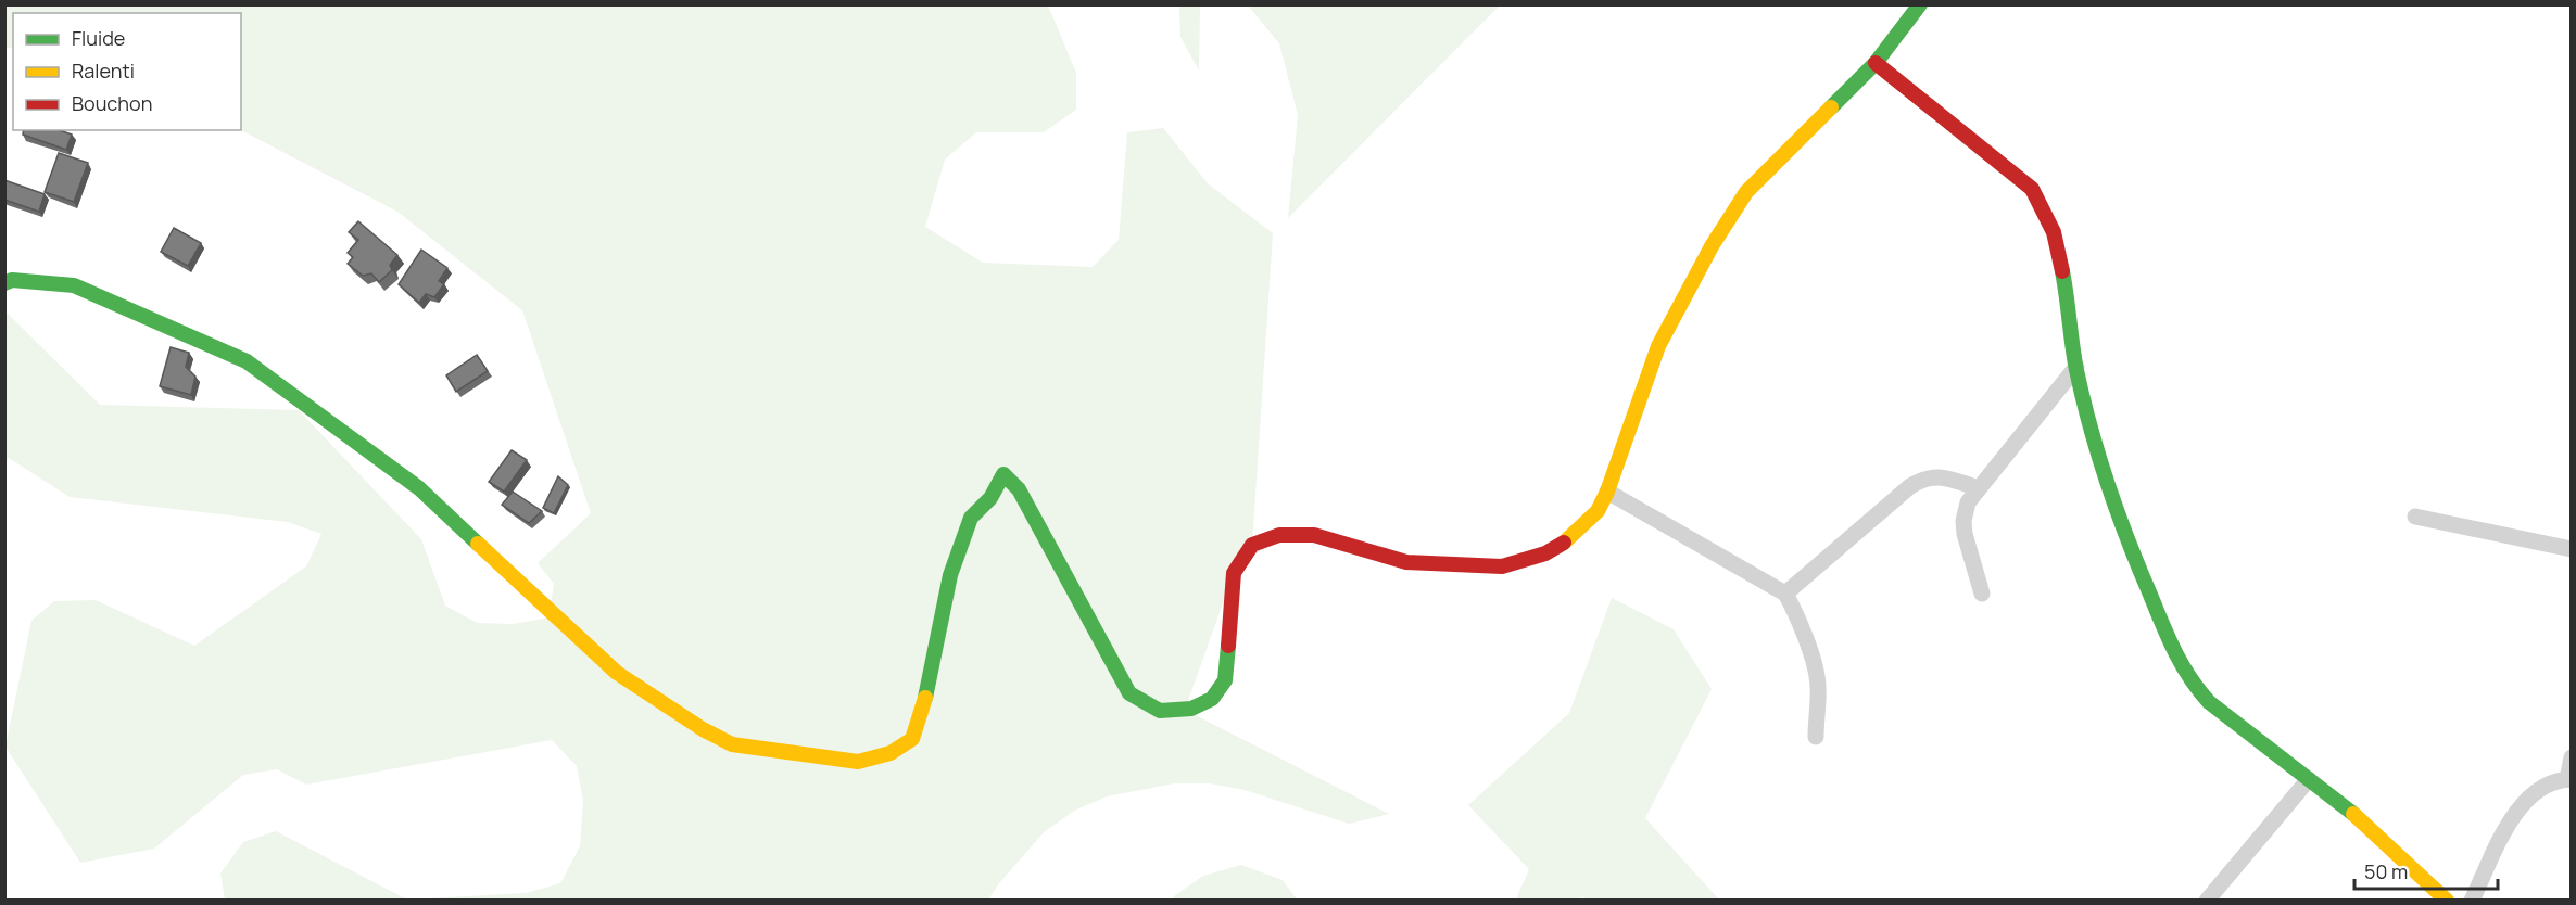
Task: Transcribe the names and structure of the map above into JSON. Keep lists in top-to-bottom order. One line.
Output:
{"legend":["Fluide","Ralenti","Bouchon"],"scale_bar":"50 m"}
